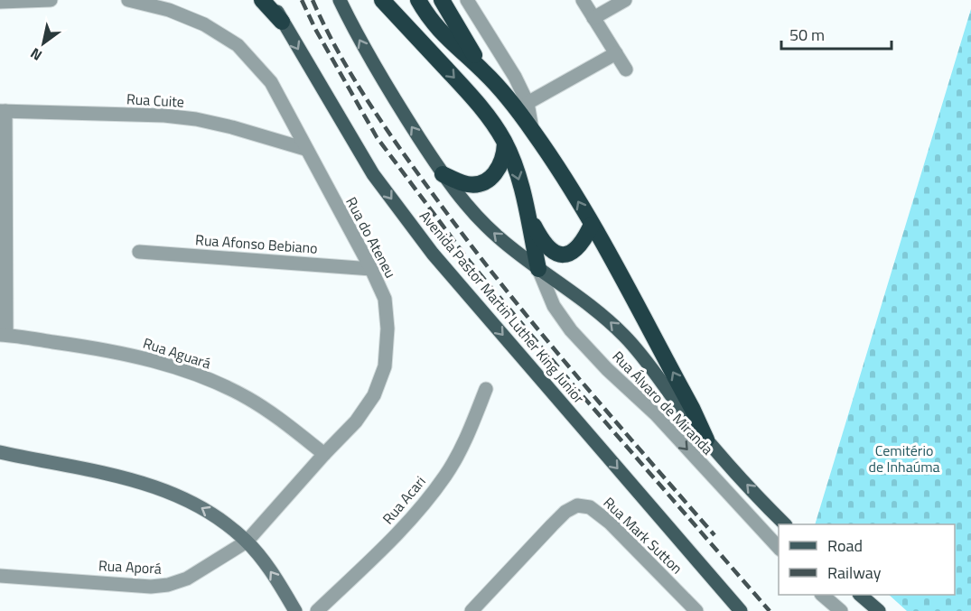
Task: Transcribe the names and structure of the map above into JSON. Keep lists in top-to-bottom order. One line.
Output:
{"streets":{"main road":["Avenida Pastor Martin Luther King Junior"],"street":["Rua Cuite","Rua do Ateneu","Rua Afonso Bebiano","Rua Aguará","Rua Álvaro de Miranda","Rua Acari","Rua Mark Sutton","Rua Aporá"]},"crossings":[["Rua Cuite","Rua do Ateneu"],["Rua do Ateneu","Rua Afonso Bebiano"],["Rua do Ateneu","Rua Aguará"],["Rua do Ateneu","Rua Aporá"]],"one_way":["Rua Álvaro de Miranda"],"parks":["Cemitério de Inhaúma"],"legend":["Road","Railway"],"scale_bar":"50 m","north":"bottom left"}
